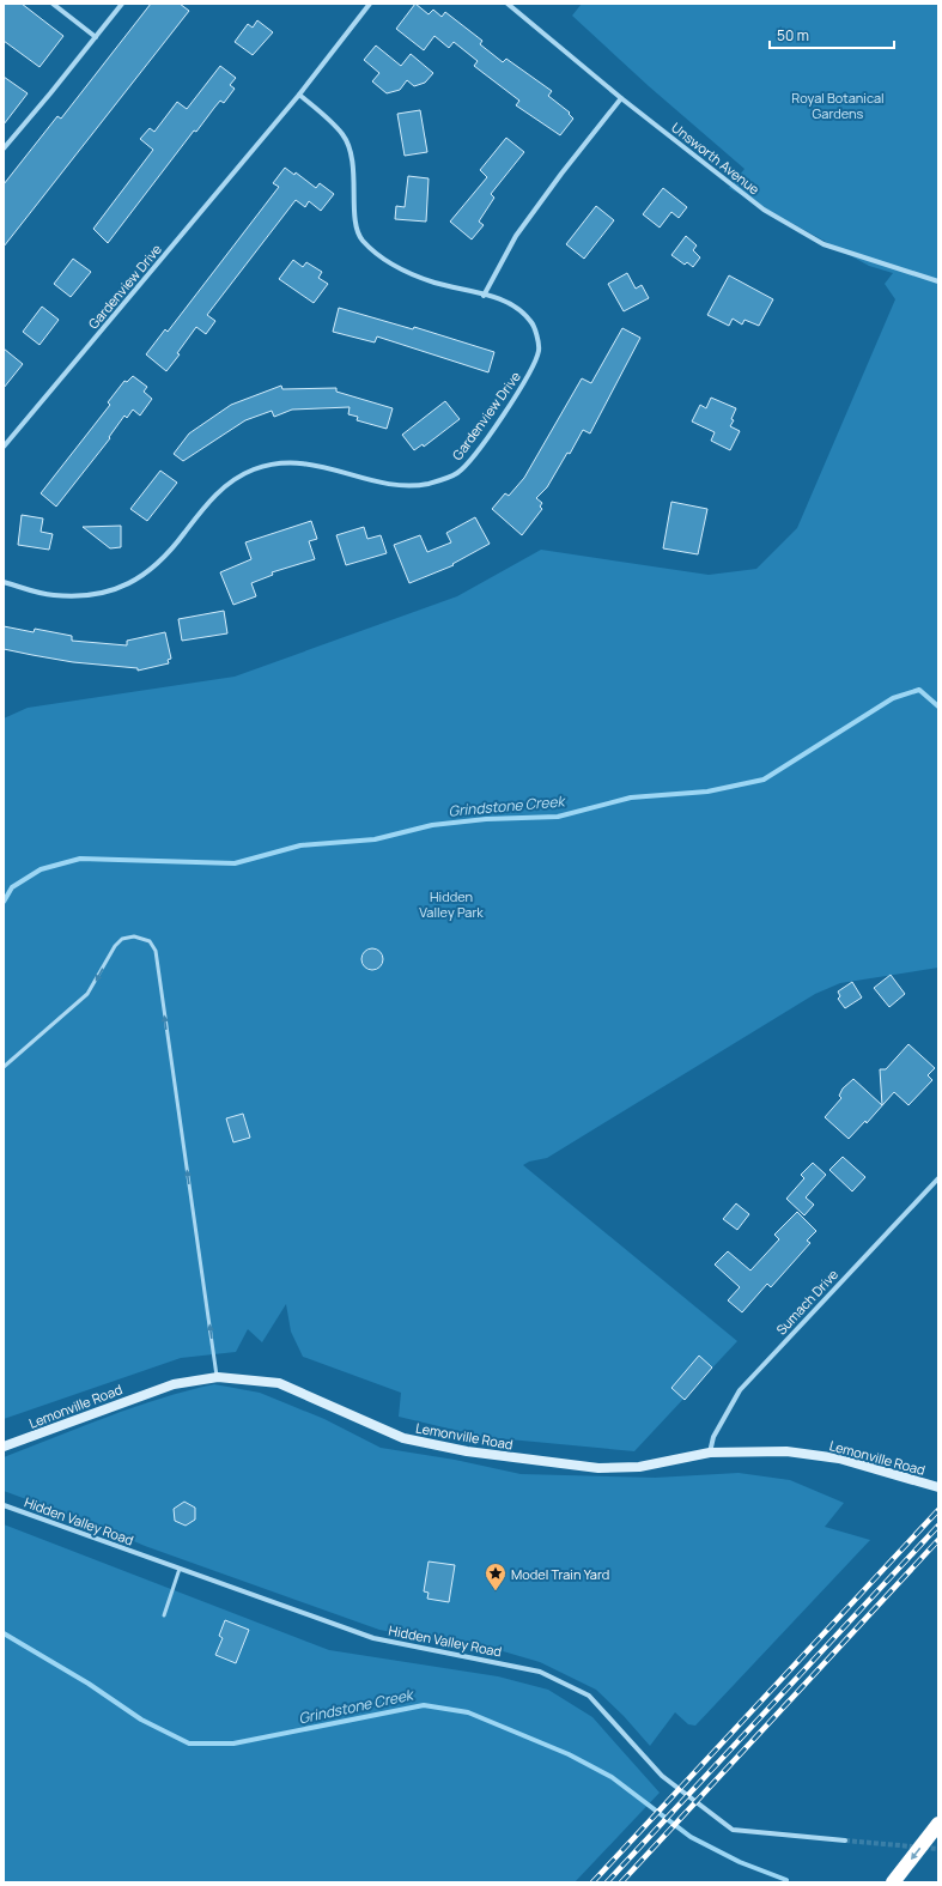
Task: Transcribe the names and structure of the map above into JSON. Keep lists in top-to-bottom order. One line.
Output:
{"streets":{"street":["Unsworth Avenue","Gardenview Drive","Sumach Drive","Lemonville Road","Hidden Valley Road"]},"crossings":[["Sumach Drive","Lemonville Road"]],"water":["Grindstone Creek"],"parks":["Royal Botanical Gardens","Hidden Valley Park"],"places":{"place":["Model Train Yard"]},"scale_bar":"50 m"}
